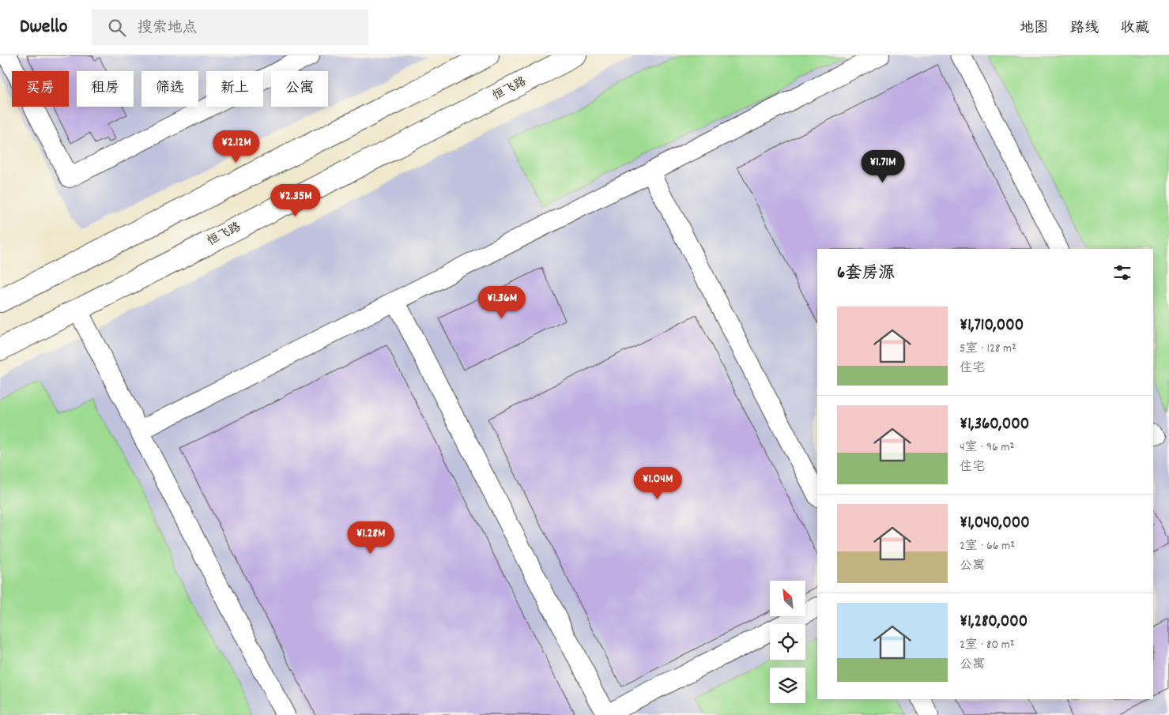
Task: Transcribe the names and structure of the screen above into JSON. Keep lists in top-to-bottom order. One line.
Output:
{"streets":{"main road":["恒飞路"]},"north":"top left","page":{"header":"Dwello","search":"搜索地点","nav":["地图","路线","收藏"],"chip":["买房","租房","筛选","新上","公寓"],"price":["¥2.12M","¥1.71M","¥2.35M","¥1.36M","¥1.04M","¥1.28M"],"heading":"6套房源","list":[{"name":"¥1,710,000","note":"5室 · 128 m² · 住宅"},{"name":"¥1,360,000","note":"4室 · 96 m² · 住宅"},{"name":"¥1,040,000","note":"2室 · 66 m² · 公寓"},{"name":"¥1,280,000","note":"2室 · 80 m² · 公寓"}]}}
